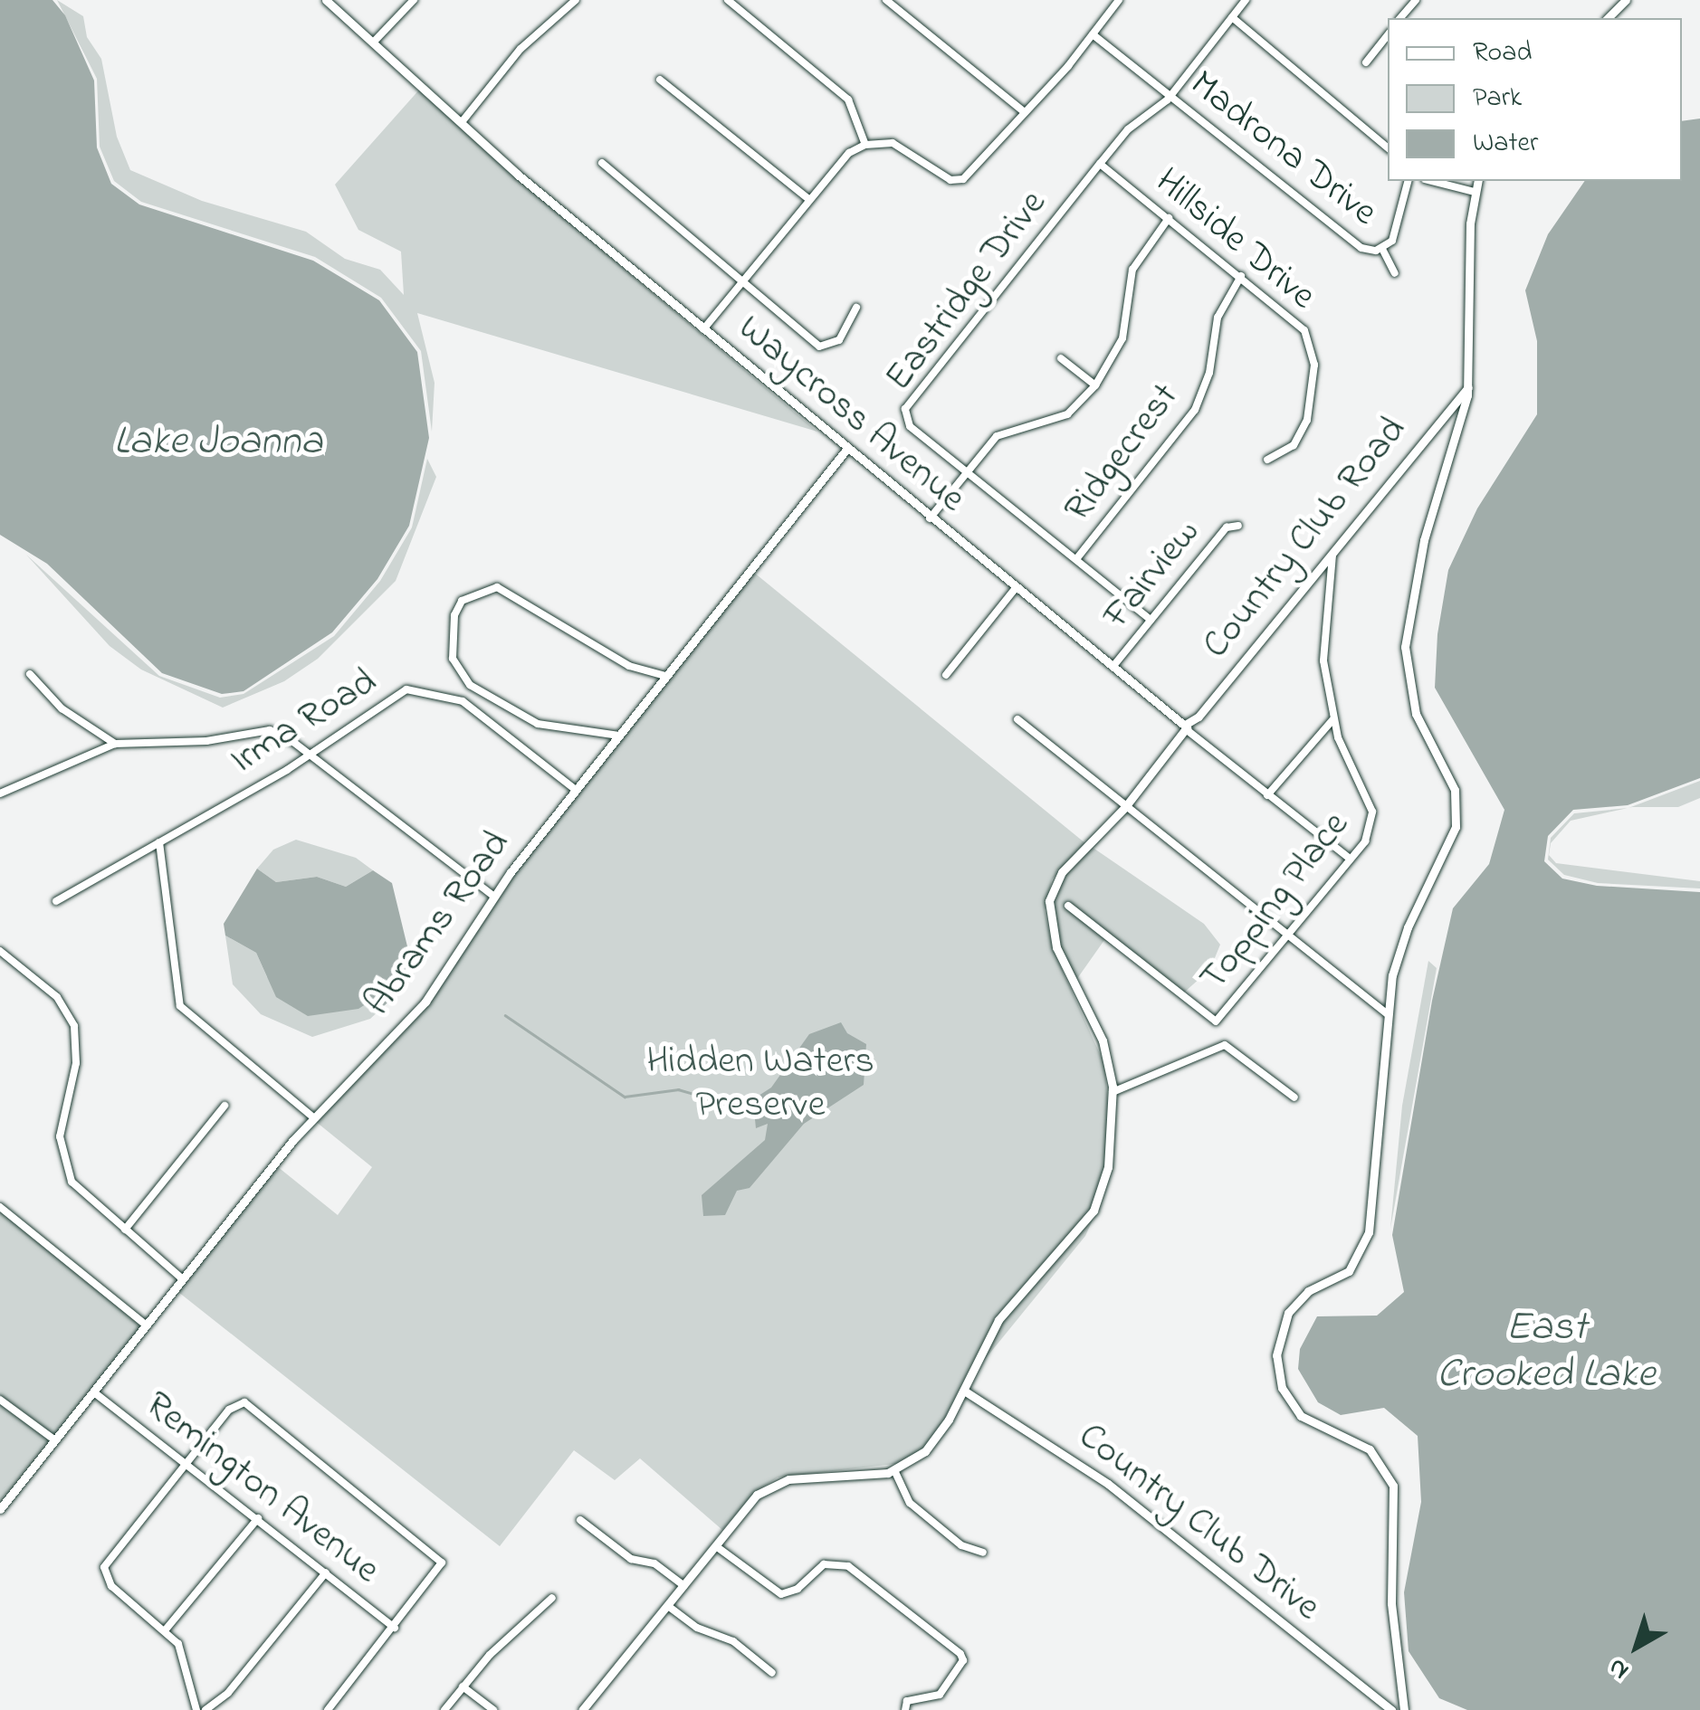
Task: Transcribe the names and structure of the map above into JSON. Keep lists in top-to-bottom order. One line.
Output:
{"streets":{"street":["Madrona Drive","Hillside Drive","Eastridge Drive","Waycross Avenue","Ridgecrest","Country Club Road","Fairview","Irma Road","Topping Place","Abrams Road","Remington Avenue","Country Club Drive"]},"crossings":[["Madrona Drive","Eastridge Drive"],["Hillside Drive","Eastridge Drive"],["Hillside Drive","Ridgecrest"],["Eastridge Drive","Ridgecrest"],["Eastridge Drive","Fairview"],["Waycross Avenue","Country Club Road"],["Waycross Avenue","Fairview"],["Waycross Avenue","Topping Place"],["Waycross Avenue","Abrams Road"],["Country Club Road","Topping Place"],["Country Club Road","Country Club Drive"],["Irma Road","Abrams Road"],["Abrams Road","Remington Avenue"]],"water":["Lake Joanna","East Crooked Lake"],"parks":["Hidden Waters Preserve"],"legend":["Road","Park","Water"],"north":"bottom left"}
